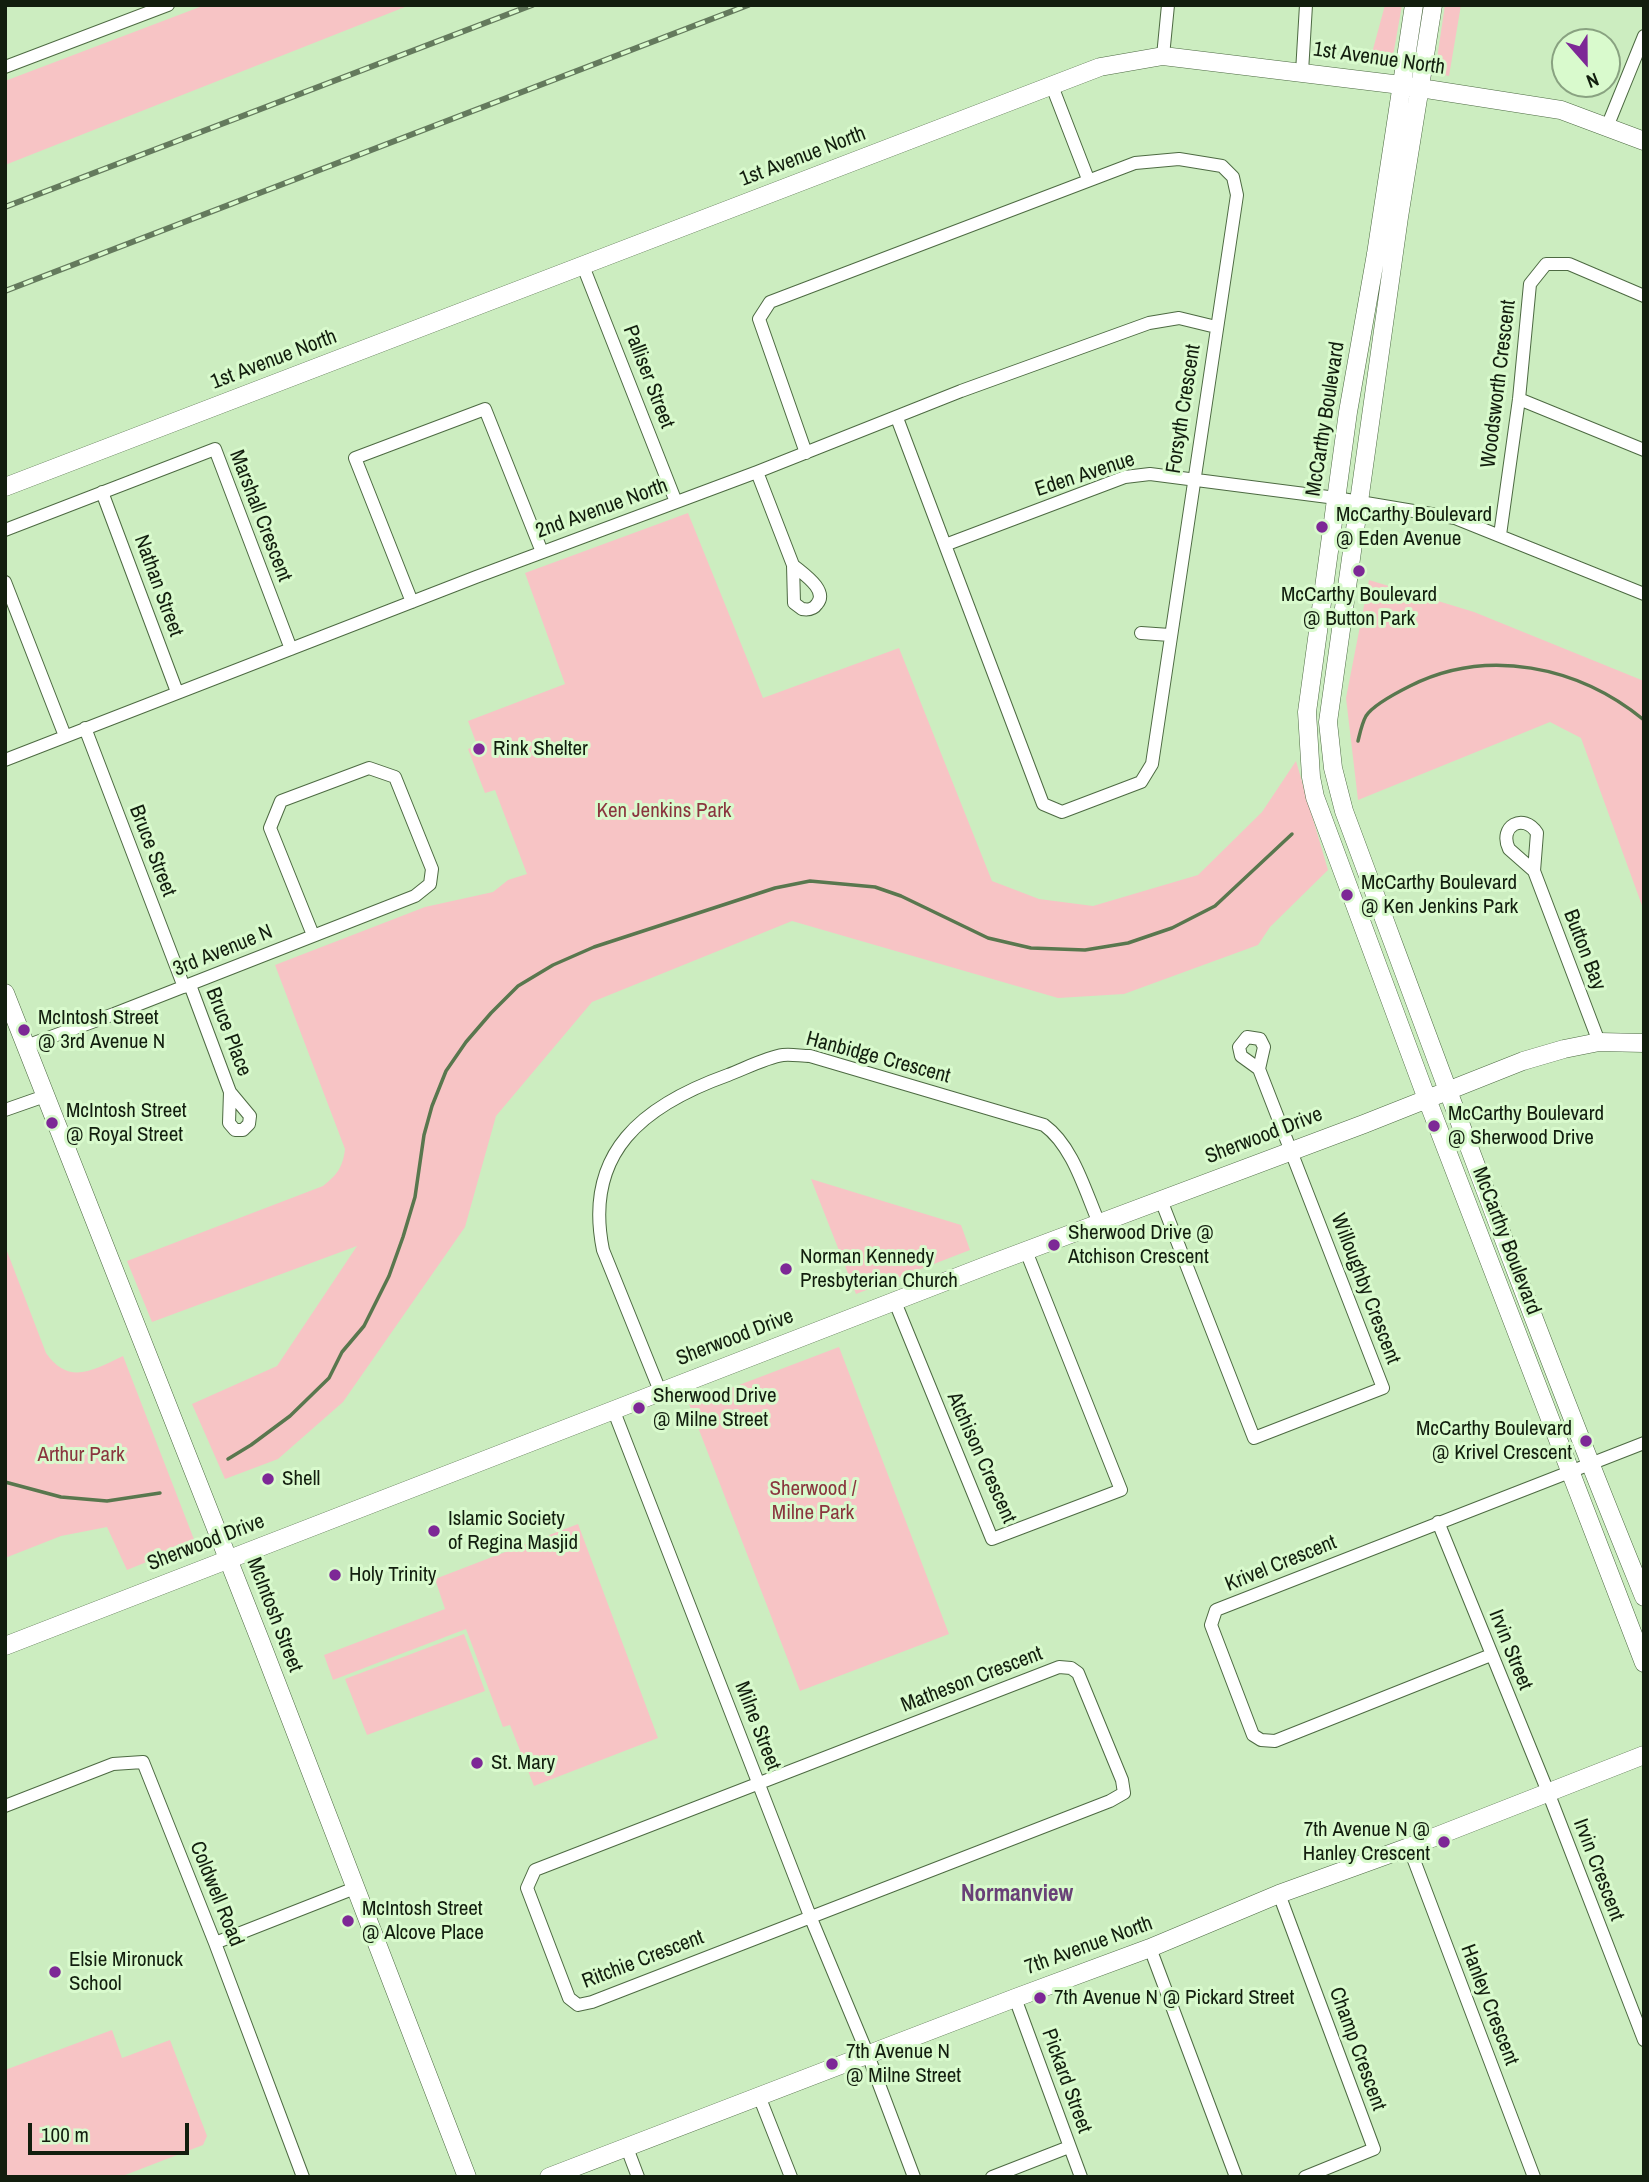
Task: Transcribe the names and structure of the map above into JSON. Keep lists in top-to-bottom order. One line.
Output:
{"streets":{"main road":["1st Avenue North","McCarthy Boulevard","Sherwood Drive","McIntosh Street","7th Avenue North"],"street":["Palliser Street","Woodsworth Crescent","Forsyth Crescent","Eden Avenue","2nd Avenue North","Marshall Crescent","Nathan Street","Bruce Street","Button Bay","3rd Avenue N","Bruce Place","Hanbidge Crescent","Willoughby Crescent","Atchison Crescent","Krivel Crescent","Irvin Street","Matheson Crescent","Milne Street","Irvin Crescent","Coldwell Road","Ritchie Crescent","Hanley Crescent","Champ Crescent","Pickard Street"]},"crossings":[["1st Avenue North","Palliser Street"],["1st Avenue North","McCarthy Boulevard"],["Palliser Street","2nd Avenue North"],["Woodsworth Crescent","Eden Avenue"],["Forsyth Crescent","Eden Avenue"],["Forsyth Crescent","2nd Avenue North"],["McCarthy Boulevard","Eden Avenue"],["McCarthy Boulevard","Sherwood Drive"],["McCarthy Boulevard","Krivel Crescent"],["2nd Avenue North","Marshall Crescent"],["2nd Avenue North","Nathan Street"],["2nd Avenue North","Bruce Street"],["Marshall Crescent","Nathan Street"],["Bruce Street","3rd Avenue N"],["Bruce Street","Bruce Place"],["Button Bay","Sherwood Drive"],["3rd Avenue N","Bruce Place"],["3rd Avenue N","McIntosh Street"],["Hanbidge Crescent","Sherwood Drive"],["Sherwood Drive","Willoughby Crescent"],["Sherwood Drive","Atchison Crescent"],["Sherwood Drive","McIntosh Street"],["Sherwood Drive","Milne Street"],["Krivel Crescent","Irvin Street"],["Irvin Street","Irvin Crescent"],["Irvin Street","7th Avenue North"],["Matheson Crescent","Milne Street"],["Matheson Crescent","Ritchie Crescent"],["Milne Street","7th Avenue North"],["Milne Street","Ritchie Crescent"],["Irvin Crescent","7th Avenue North"],["7th Avenue North","Hanley Crescent"],["7th Avenue North","Champ Crescent"],["7th Avenue North","Pickard Street"]],"districts":["Normanview"],"parks":["Ken Jenkins Park","Arthur Park","Sherwood / Milne Park"],"places":["McCarthy Boulevard @ Eden Avenue","McCarthy Boulevard @ Button Park","Rink Shelter","McCarthy Boulevard @ Ken Jenkins Park","McIntosh Street @ 3rd Avenue N","McIntosh Street @ Royal Street","McCarthy Boulevard @ Sherwood Drive","Sherwood Drive @ Atchison Crescent","Norman Kennedy Presbyterian Church","Sherwood Drive @ Milne Street","McCarthy Boulevard @ Krivel Crescent","Shell","Islamic Society of Regina Masjid","Holy Trinity","St. Mary","7th Avenue N @ Hanley Crescent","McIntosh Street @ Alcove Place","Elsie Mironuck School","7th Avenue N @ Pickard Street","7th Avenue N @ Milne Street"],"scale_bar":"100 m","north":"bottom"}
